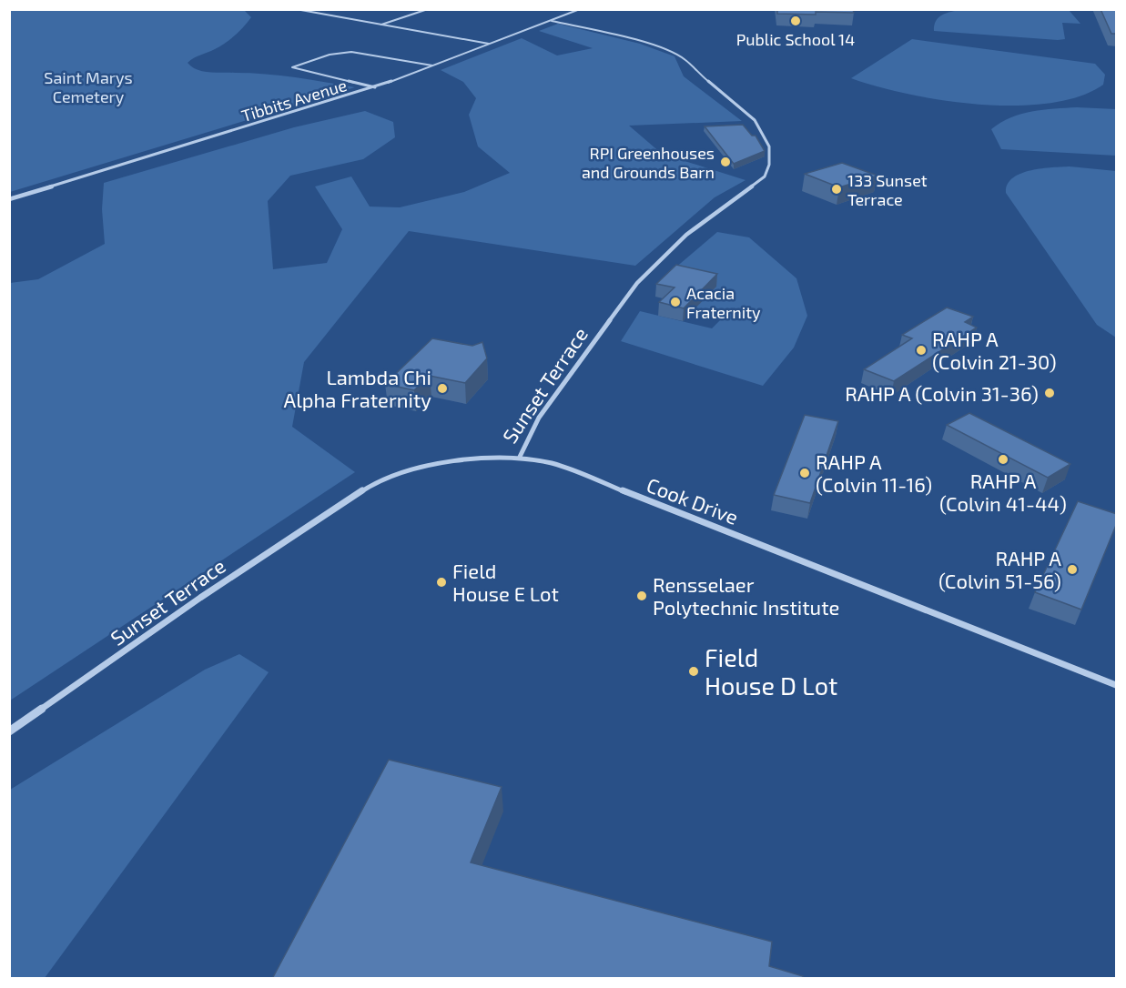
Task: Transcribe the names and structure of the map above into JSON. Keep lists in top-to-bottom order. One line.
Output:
{"streets":{"street":["Tibbits Avenue","Sunset Terrace","Cook Drive"]},"crossings":[["Tibbits Avenue","Sunset Terrace"],["Sunset Terrace","Cook Drive"]],"parks":["Saint Marys Cemetery"],"places":["Public School 14","RPI Greenhouses and Grounds Barn","133 Sunset Terrace","Acacia Fraternity","RAHP A (Colvin 21-30)","Lambda Chi Alpha Fraternity","RAHP A (Colvin 31-36)","RAHP A (Colvin 41-44)","RAHP A (Colvin 11-16)","RAHP A (Colvin 51-56)","Field House E Lot","Rensselaer Polytechnic Institute","Field House D Lot"]}
